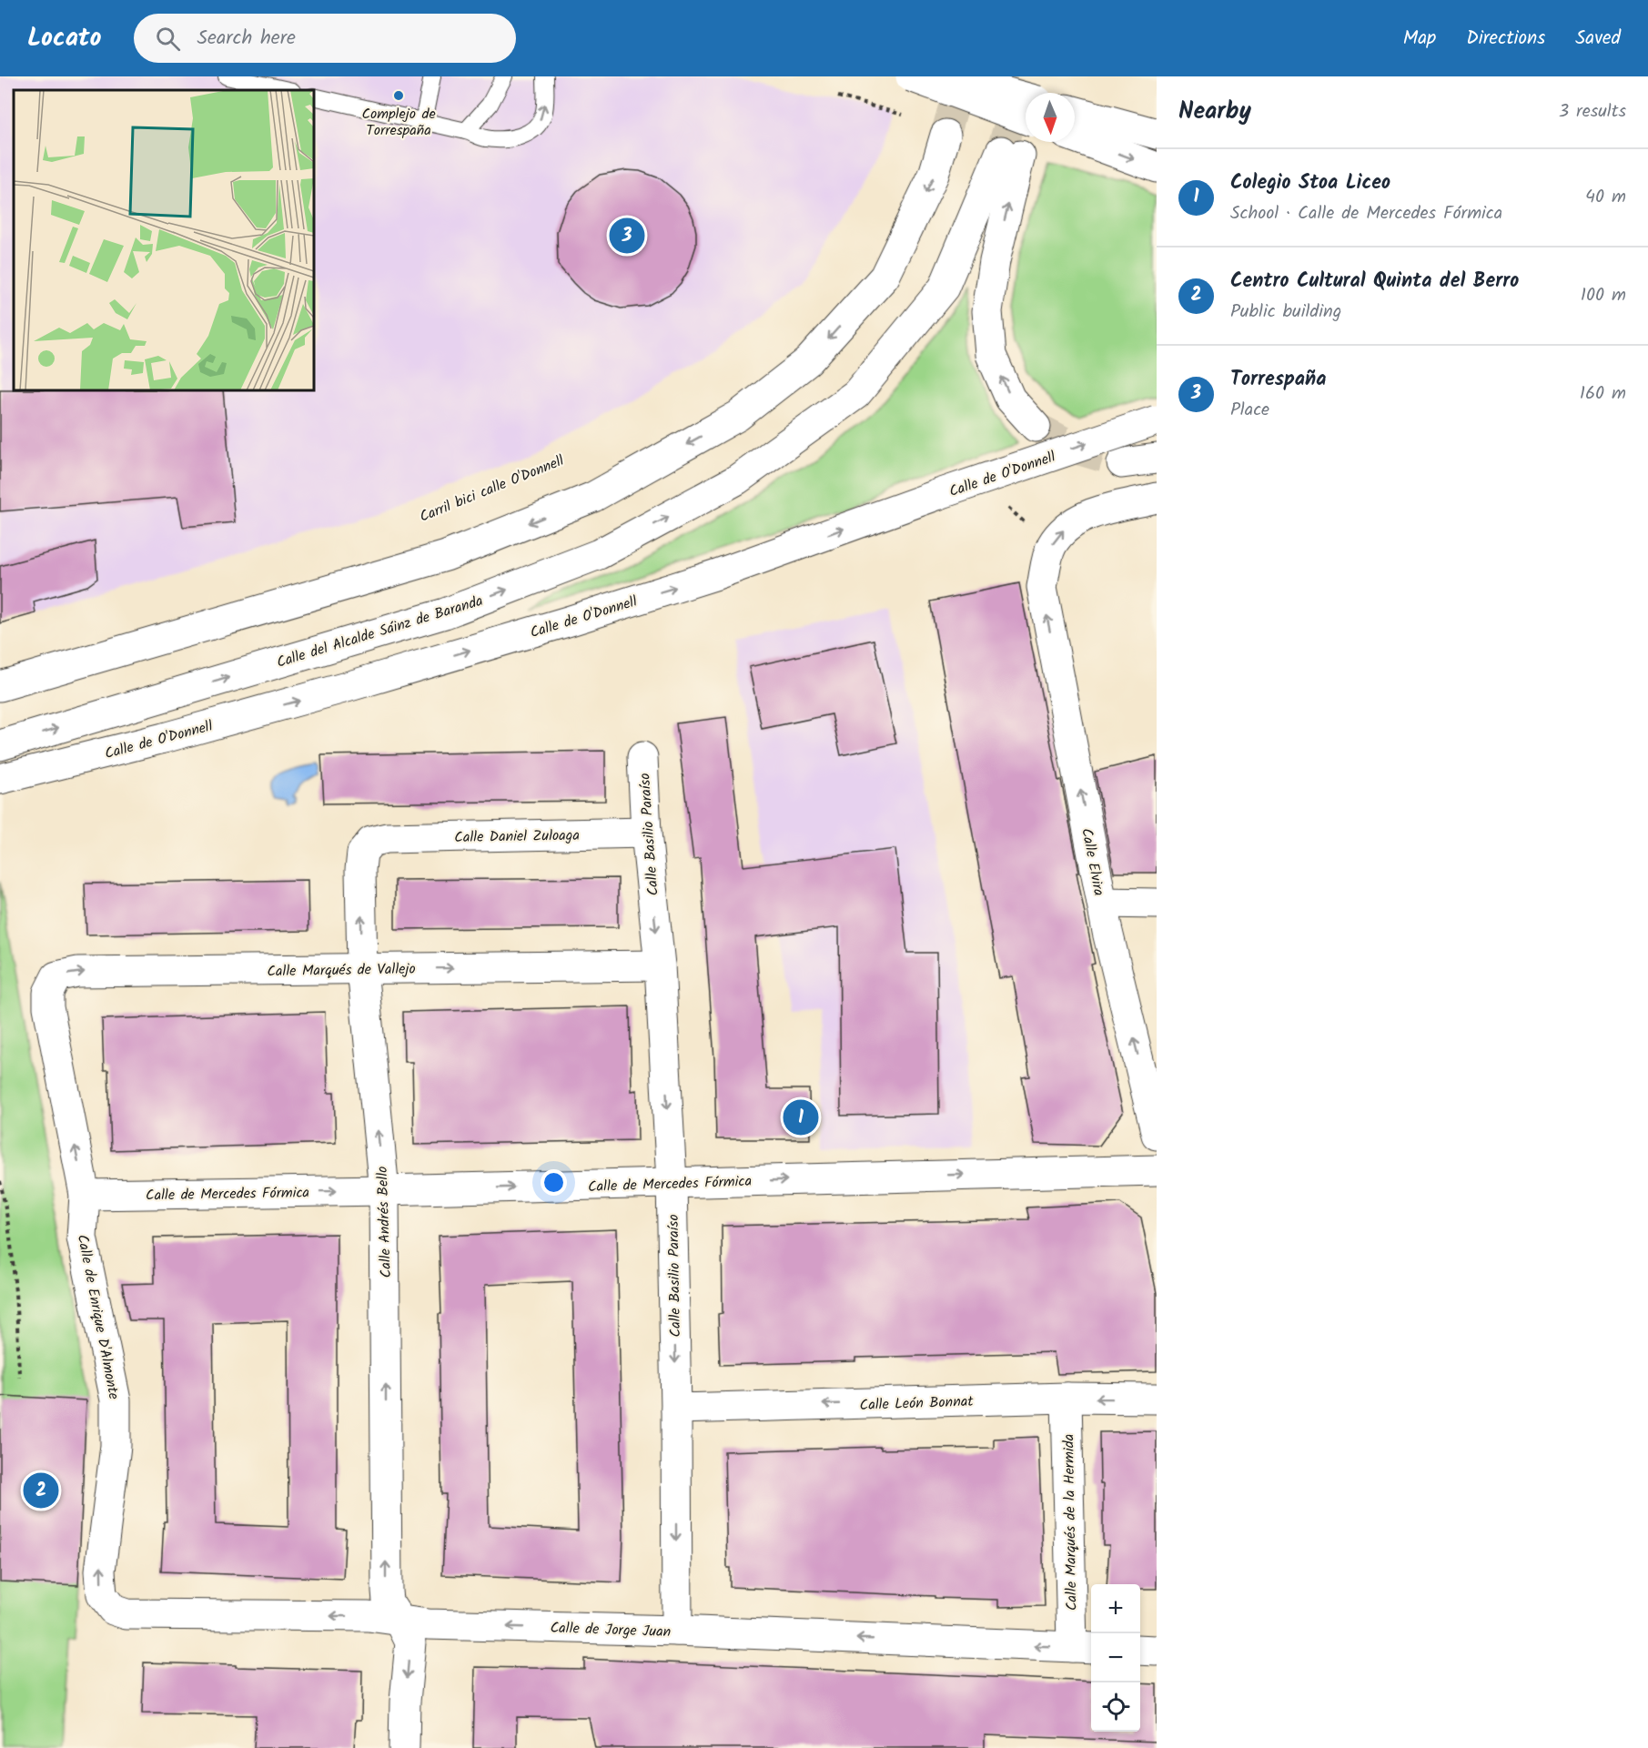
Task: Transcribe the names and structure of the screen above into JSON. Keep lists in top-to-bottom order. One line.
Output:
{"streets":{"street":["Calle de O'Donnell","Calle del Alcalde Sáinz de Baranda","Calle Basilio Paraíso","Calle Daniel Zuloaga","Calle Elvira","Calle Marqués de Vallejo","Calle de Mercedes Fórmica","Calle Andrés Bello","Calle de Enrique D'Almonte","Calle León Bonnat","Calle Marqués de la Hermida","Calle de Jorge Juan"]},"crossings":[["Calle Basilio Paraíso","Calle Daniel Zuloaga"],["Calle Basilio Paraíso","Calle Marqués de Vallejo"],["Calle Basilio Paraíso","Calle de Mercedes Fórmica"],["Calle Basilio Paraíso","Calle León Bonnat"],["Calle Basilio Paraíso","Calle de Jorge Juan"],["Calle Daniel Zuloaga","Calle Andrés Bello"],["Calle Marqués de Vallejo","Calle Andrés Bello"],["Calle Marqués de Vallejo","Calle de Enrique D'Almonte"],["Calle de Mercedes Fórmica","Calle Andrés Bello"],["Calle de Mercedes Fórmica","Calle de Enrique D'Almonte"],["Calle Andrés Bello","Calle de Jorge Juan"],["Calle de Enrique D'Almonte","Calle de Jorge Juan"],["Calle León Bonnat","Calle Marqués de la Hermida"],["Calle Marqués de la Hermida","Calle de Jorge Juan"]],"one_way":["Calle Basilio Paraíso","Calle Elvira","Calle Marqués de Vallejo","Calle de Mercedes Fórmica","Calle de Enrique D'Almonte","Calle León Bonnat","Calle de Jorge Juan"],"places":["Complejo de Torrespaña"],"north":"bottom","page":{"header":"Locato","search":"Search here","nav":["Map","Directions","Saved"],"heading":["Nearby","3 results"],"list":[{"mark":"1","name":"Colegio Stoa Liceo","note":"School · Calle de Mercedes Fórmica","value":"40 m"},{"mark":"2","name":"Centro Cultural Quinta del Berro","note":"Public building","value":"100 m"},{"mark":"3","name":"Torrespaña","note":"Place","value":"160 m"}],"pins":["3","1","2"],"map_buttons":["+","−"]}}
